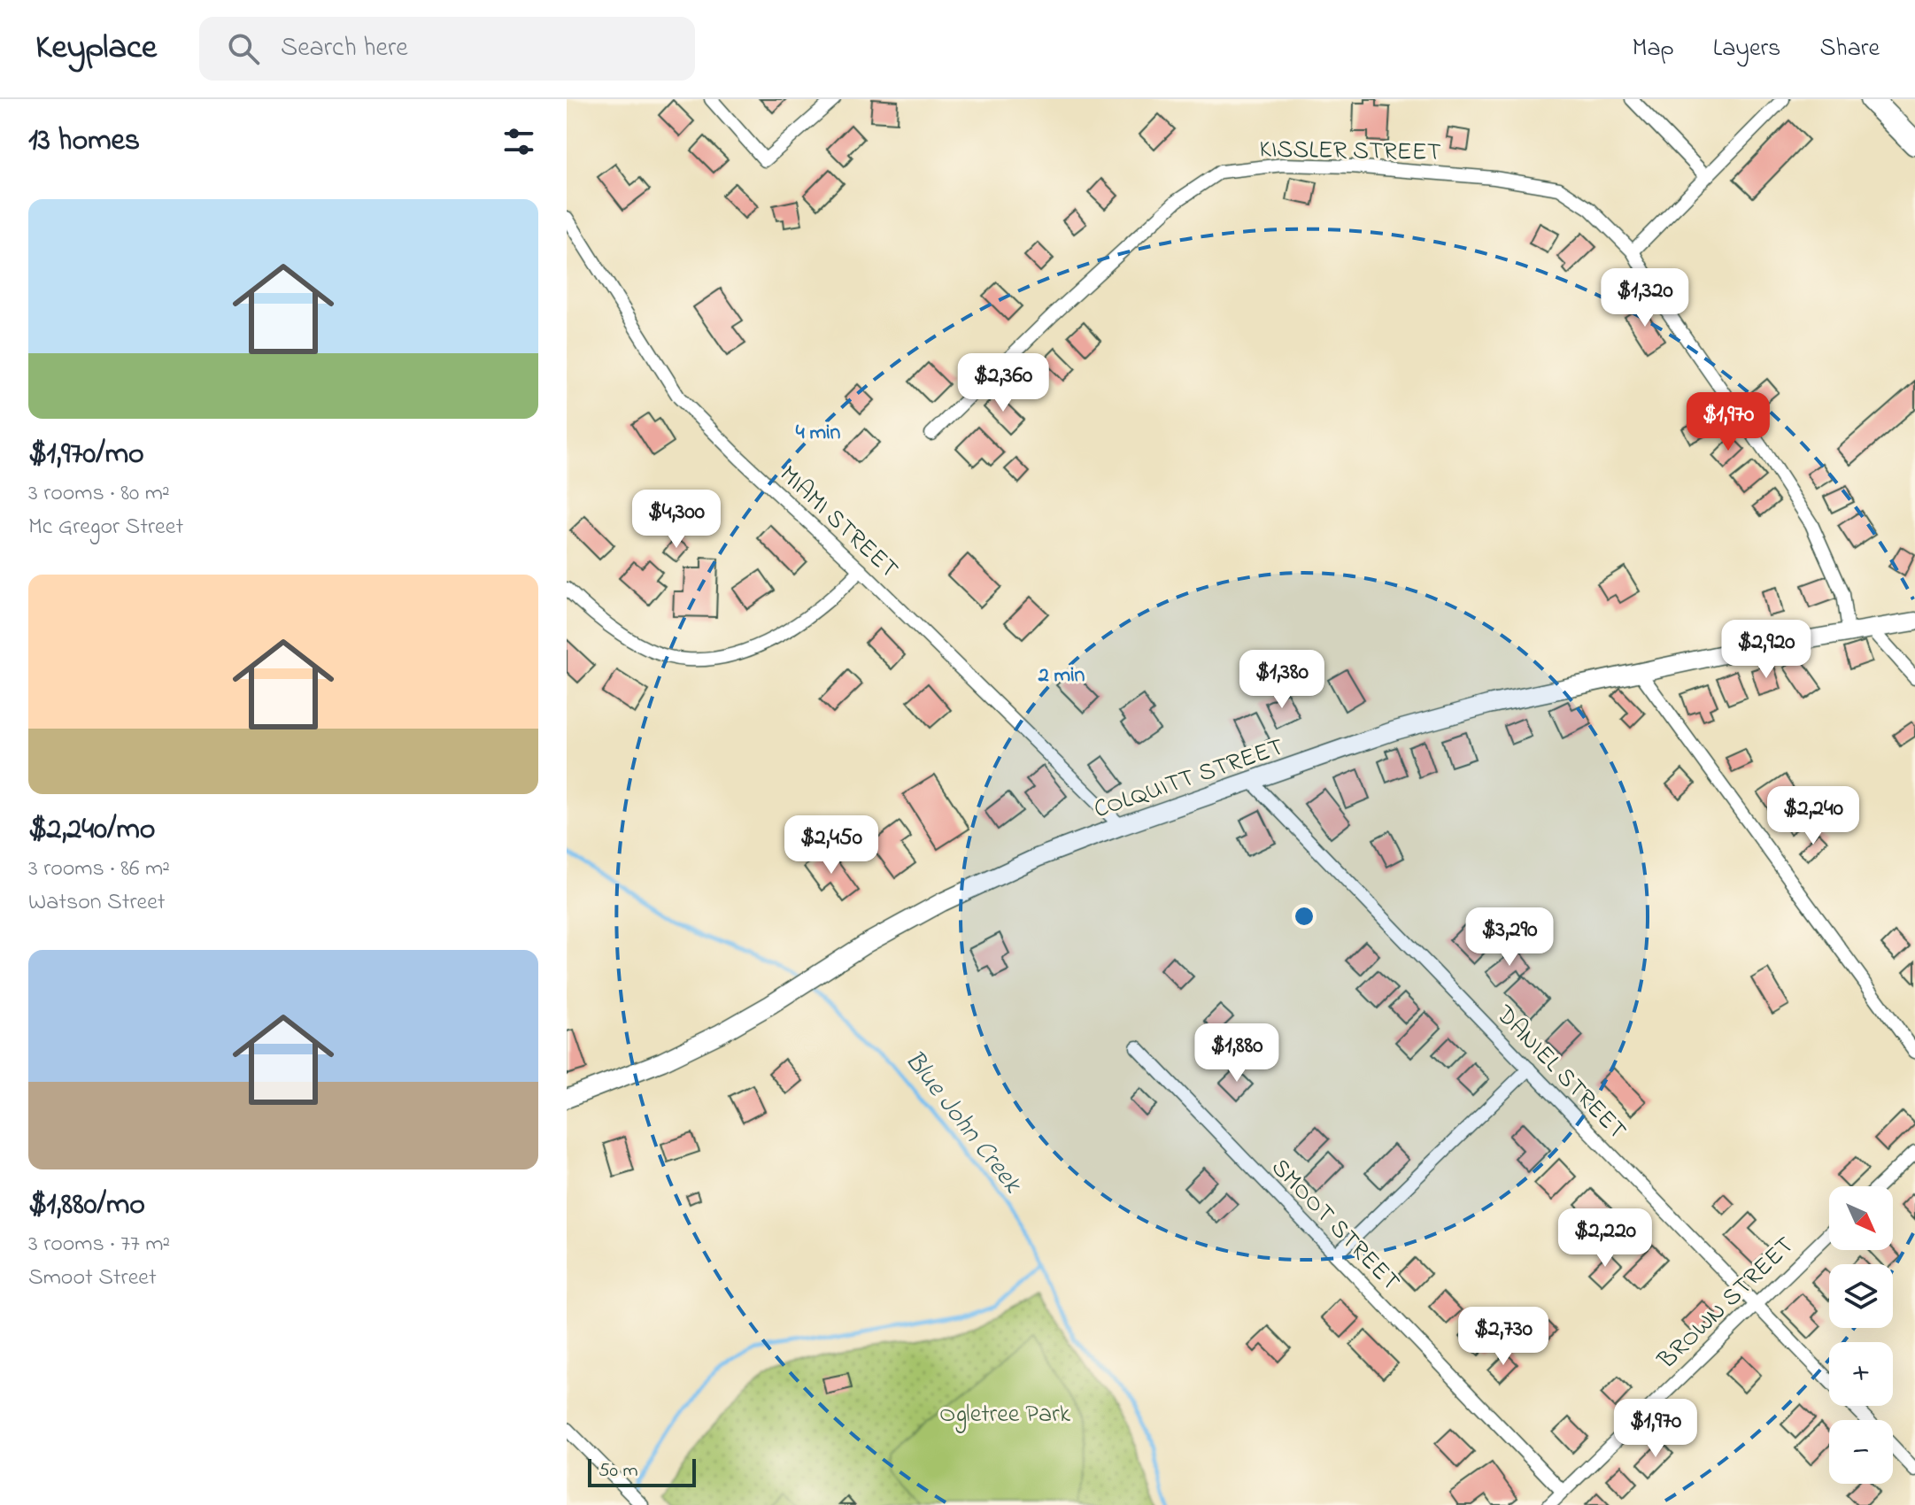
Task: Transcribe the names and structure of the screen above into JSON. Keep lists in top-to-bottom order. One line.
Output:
{"streets":{"street":["KISSLER STREET","MIAMI STREET","COLQUITT STREET","DANIEL STREET","SMOOT STREET","BROWN STREET"]},"crossings":[["KISSLER STREET","COLQUITT STREET"],["MIAMI STREET","COLQUITT STREET"],["COLQUITT STREET","DANIEL STREET"],["DANIEL STREET","BROWN STREET"],["SMOOT STREET","BROWN STREET"]],"water":["Blue John Creek"],"parks":["Ogletree Park"],"scale_bar":"50 m","north":"bottom right","page":{"header":"Keyplace","search":"Search here","nav":["Map","Layers","Share"],"heading":"13 homes","list":[{"name":"$1,970/mo","note":"3 rooms · 80 m² · Mc Gregor Street"},{"name":"$2,240/mo","note":"3 rooms · 86 m² · Watson Street"},{"name":"$1,880/mo","note":"3 rooms · 77 m² · Smoot Street"}],"price":["$1,320","$2,360","$1,970","$4,300","$2,920","$1,380","$2,240","$2,450","$3,290","$1,880","$2,220","$2,730","$1,970"],"map_buttons":["+","−"],"scale":"50 m"},"rings":["4 min","2 min"]}
